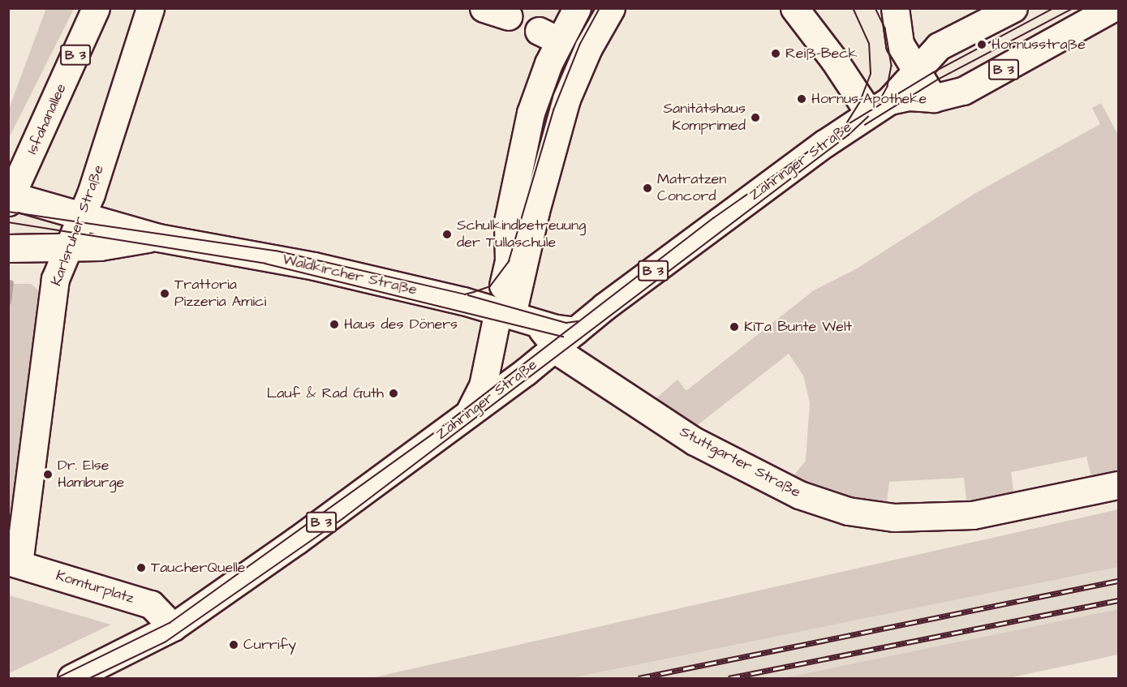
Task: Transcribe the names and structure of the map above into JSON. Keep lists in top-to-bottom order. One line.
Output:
{"streets":{"main road":["B 3","Isfahanallee","Zähringer Straße","Karlsruher Straße","Waldkircher Straße","Stuttgarter Straße","Komturplatz"]},"crossings":[["Isfahanallee","Waldkircher Straße"],["Zähringer Straße","Waldkircher Straße"],["Zähringer Straße","Stuttgarter Straße"],["Zähringer Straße","Komturplatz"],["Karlsruher Straße","Waldkircher Straße"],["Karlsruher Straße","Komturplatz"]],"places":["Hornusstraße","Reiß-Beck","Hornus-Apotheke","Sanitätshaus Komprimed","Matratzen Concord","Schulkindbetreuung der Tullaschule","Trattoria Pizzeria Amici","Haus des Döners","KiTa Bunte Welt","Lauf & Rad Guth","Dr. Else Hamburge","TaucherQuelle","Currify"]}
